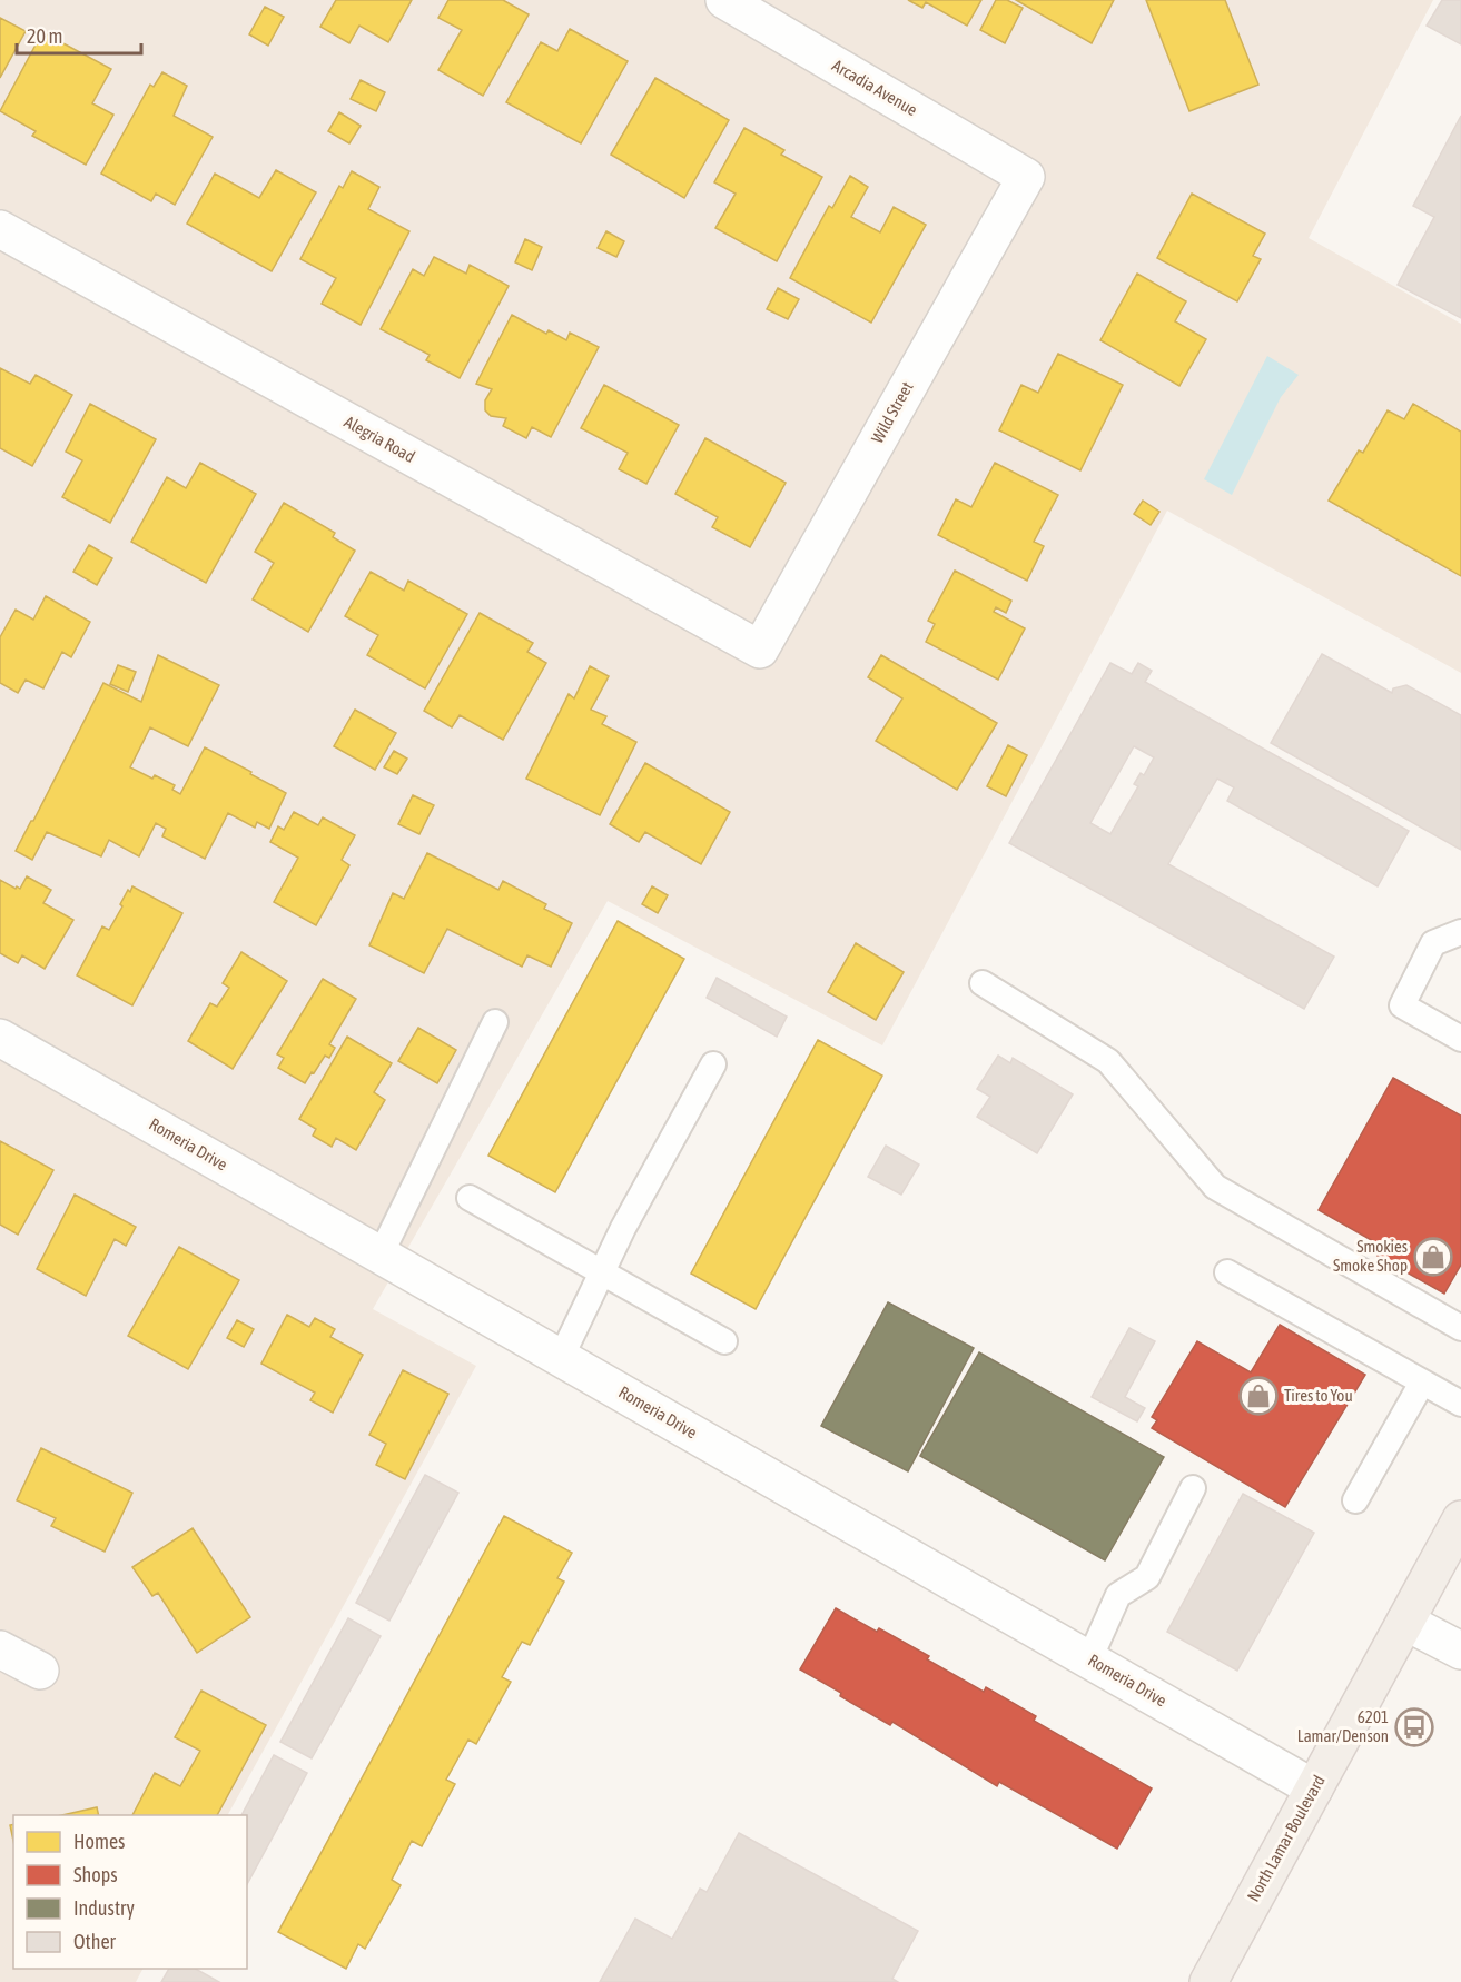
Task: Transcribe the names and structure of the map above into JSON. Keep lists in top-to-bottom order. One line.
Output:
{"streets":{"main road":["North Lamar Boulevard"],"street":["Arcadia Avenue","Wild Street","Alegria Road","Romeria Drive"]},"crossings":[["Arcadia Avenue","Wild Street"],["Wild Street","Alegria Road"],["Romeria Drive","North Lamar Boulevard"]],"places":{"shop":["Smokies Smoke Shop","Tires to You"],"bus stop":["6201 Lamar/Denson"]},"legend":["Homes","Shops","Industry","Other"],"scale_bar":"20 m"}
